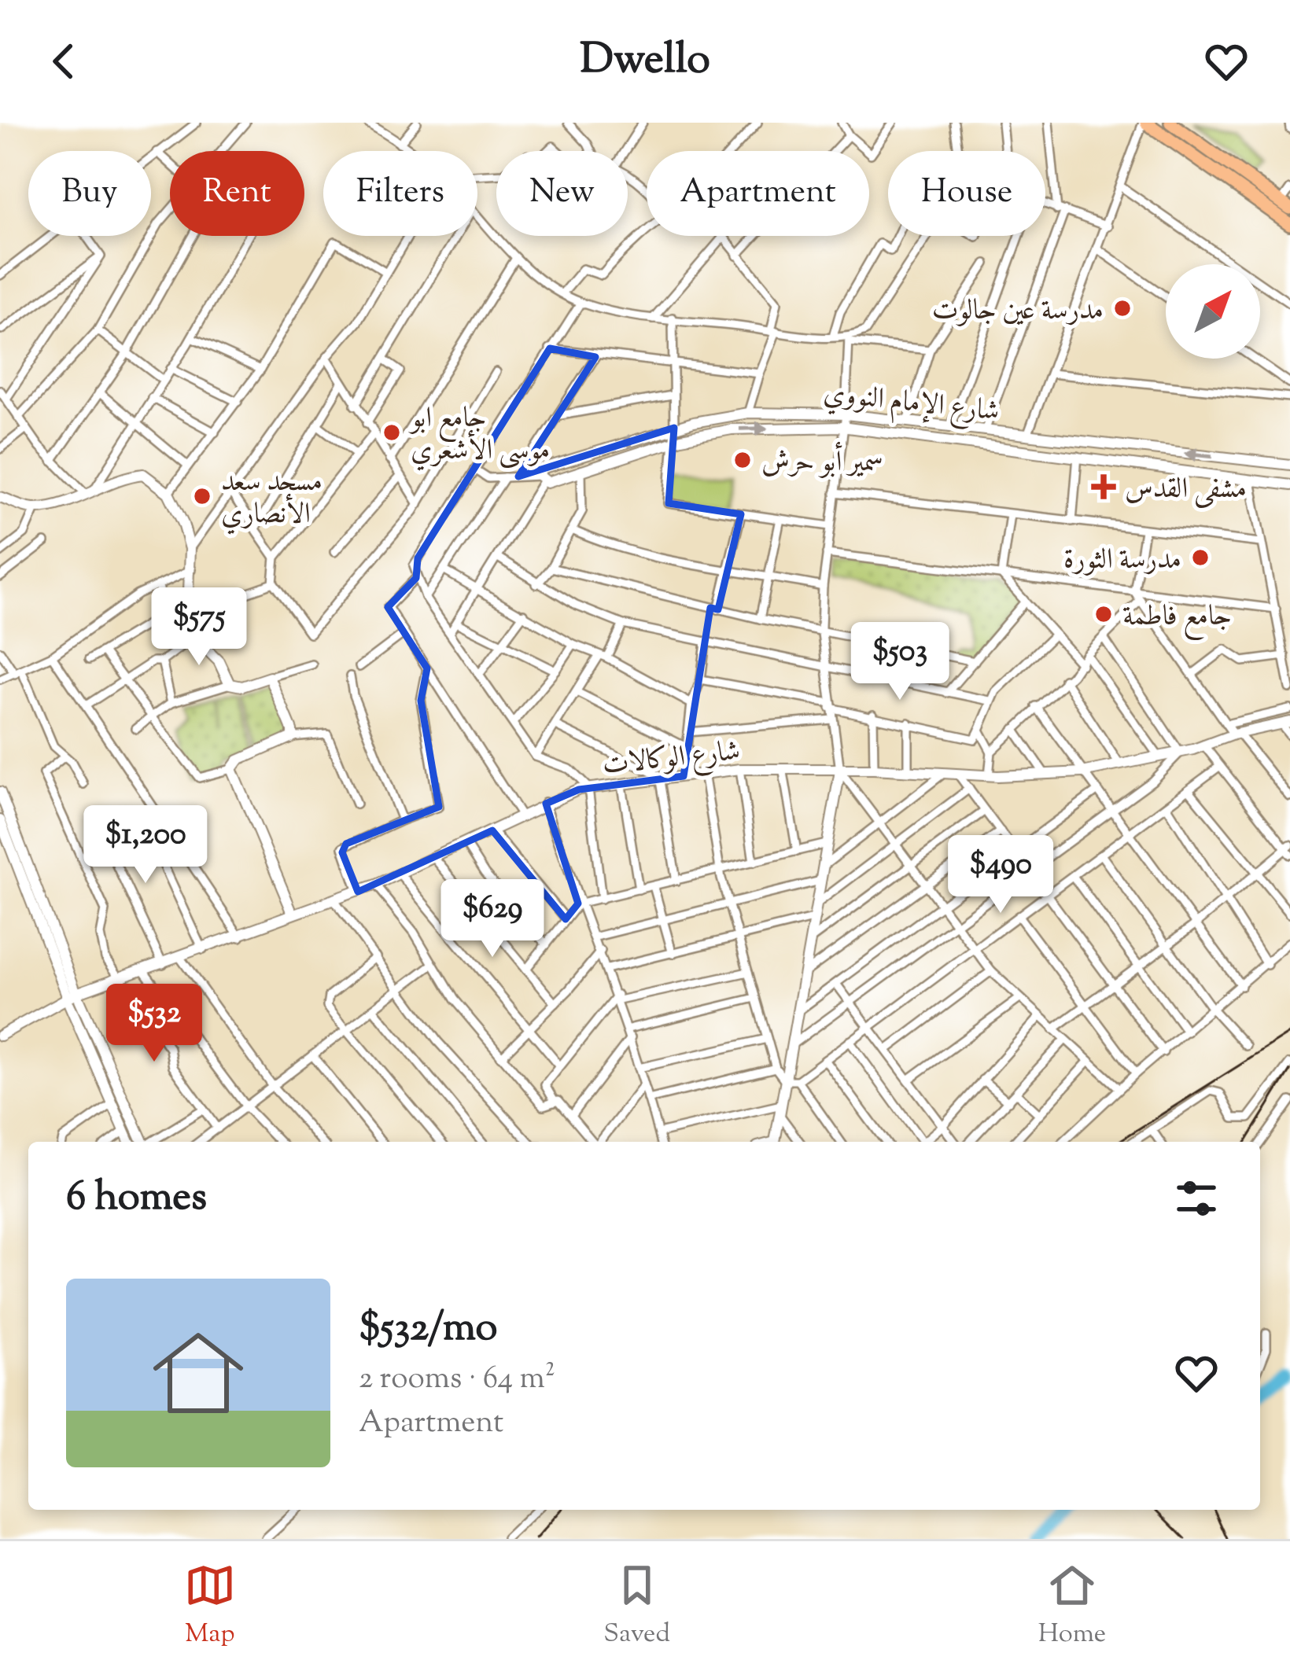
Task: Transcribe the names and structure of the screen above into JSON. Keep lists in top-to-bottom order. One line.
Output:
{"streets":{"street":["شارع الإمام النووي","شارع الوكالات"]},"places":{"other":["مدرسة عين جالوت","جامع ابو موسى الأشعري","سمير أبو حرش","مسجد سعد الأنصاري","مدرسة الثورة","جامع فاطمة"],"health":["مشفى القدس"]},"north":"top right","page":{"header":"Dwello","chip":["Buy","Rent","Filters","New","Apartment","House"],"price":["$575","$503","$1,200","$490","$629","$532"],"heading":"6 homes","list":[{"name":"$532/mo","note":"2 rooms · 64 m² · Apartment"}],"tabs":["Map","Saved","Home"]}}
